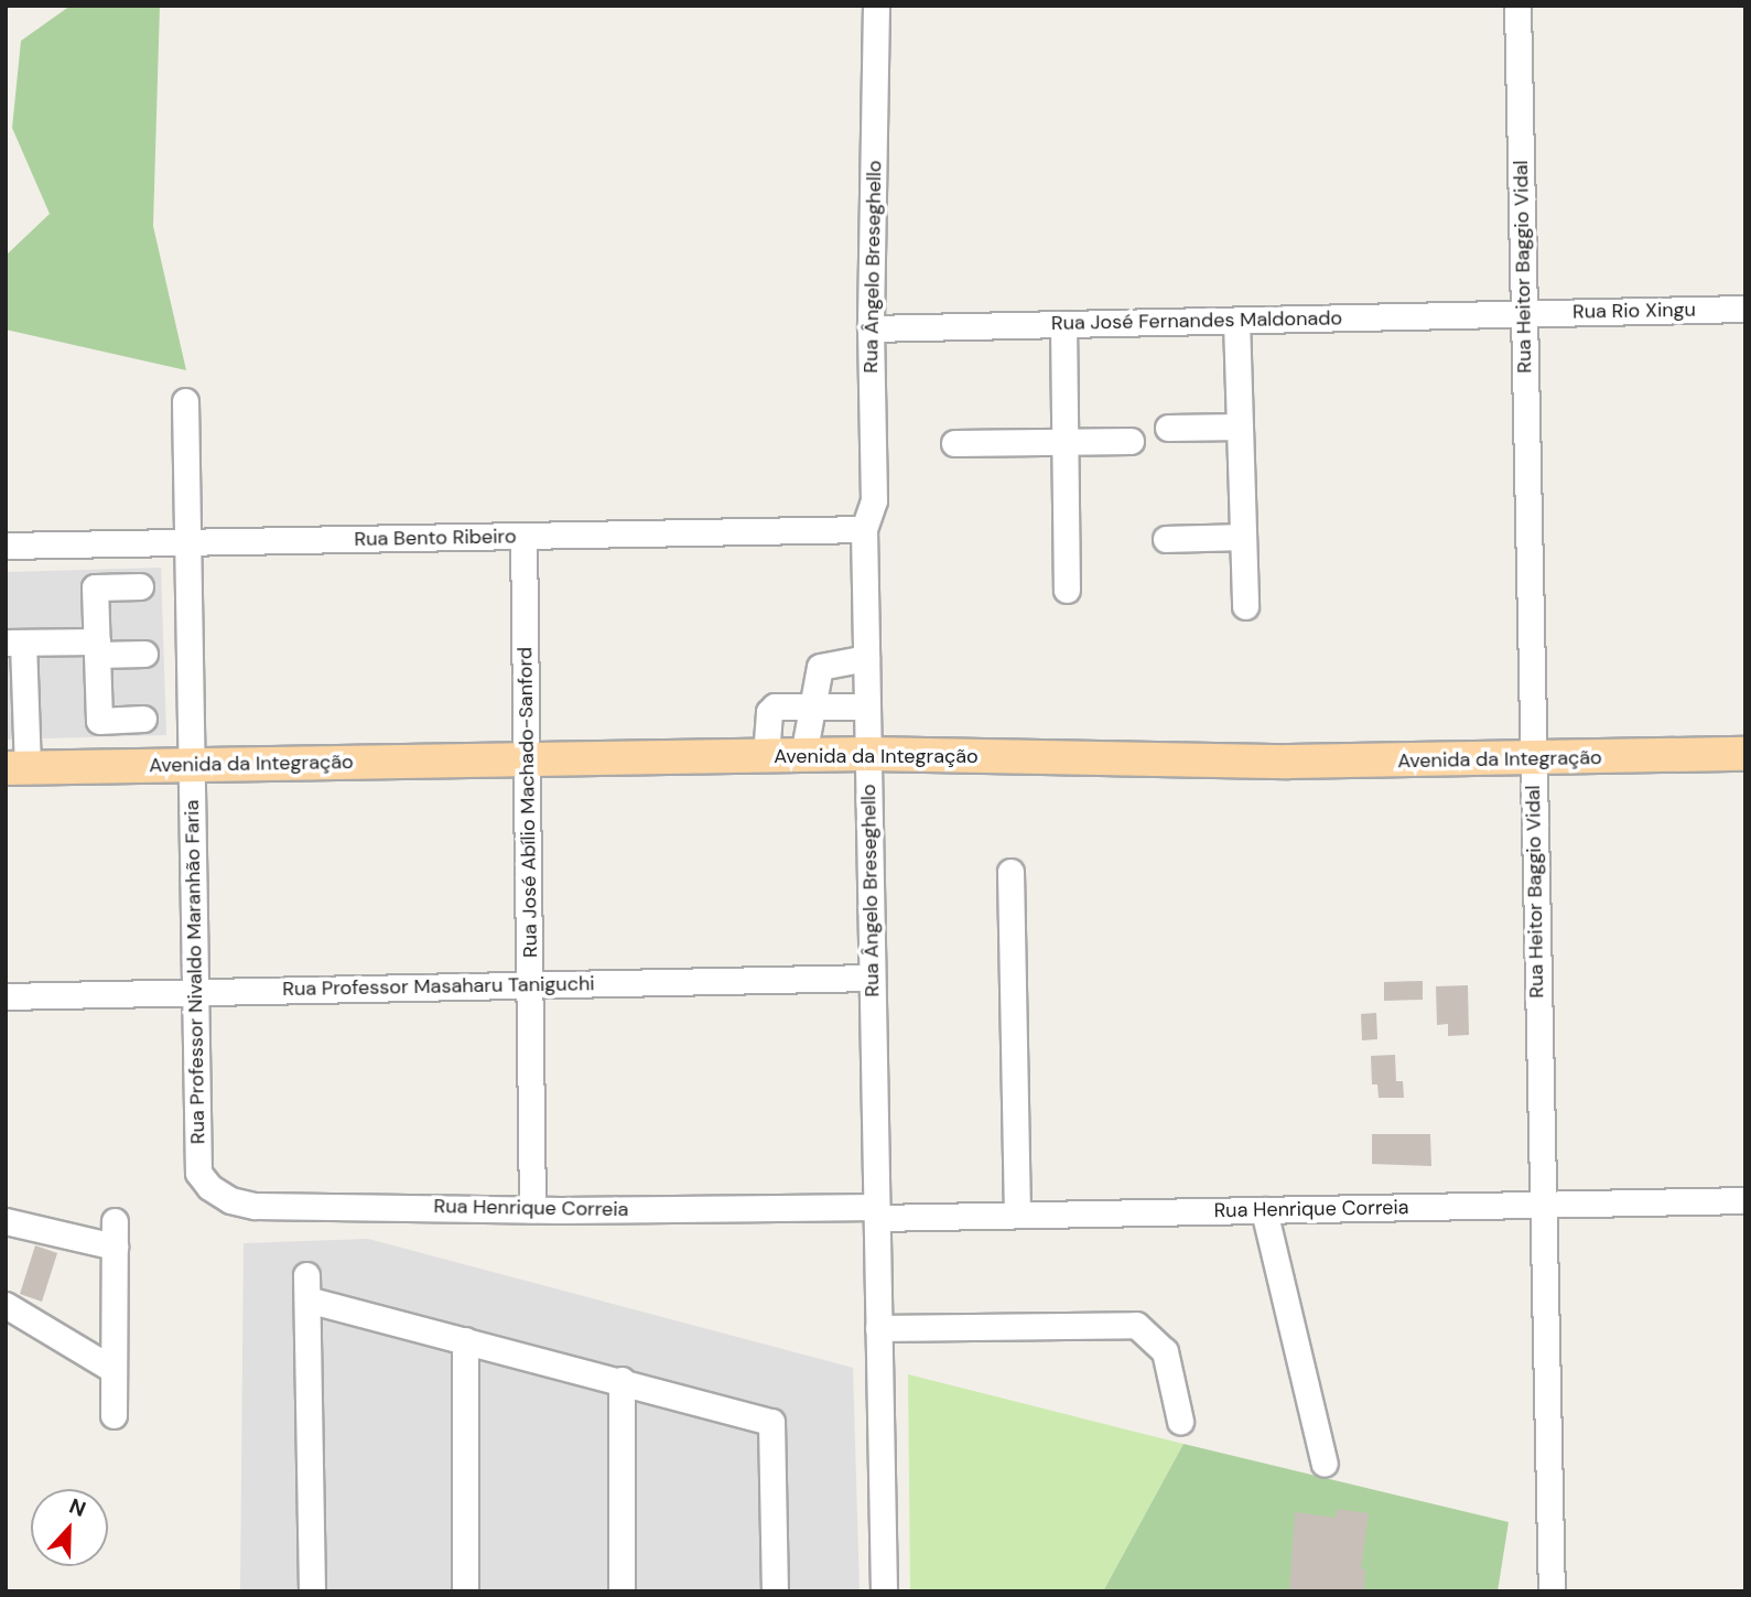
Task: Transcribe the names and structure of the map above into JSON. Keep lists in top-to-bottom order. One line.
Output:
{"streets":{"main road":["Avenida da Integração"],"street":["Rua Ângelo Breseghello","Rua Heitor Baggio Vidal","Rua Rio Xingu","Rua José Fernandes Maldonado","Rua Bento Ribeiro","Rua José Abílio Machado-Sanford","Rua Professor Nivaldo Maranhão Faria","Rua Professor Masaharu Taniguchi","Rua Henrique Correia"]},"crossings":[["Rua Ângelo Breseghello","Rua José Fernandes Maldonado"],["Rua Ângelo Breseghello","Rua Bento Ribeiro"],["Rua Ângelo Breseghello","Avenida da Integração"],["Rua Ângelo Breseghello","Rua Professor Masaharu Taniguchi"],["Rua Ângelo Breseghello","Rua Henrique Correia"],["Rua Heitor Baggio Vidal","Rua Rio Xingu"],["Rua Heitor Baggio Vidal","Rua José Fernandes Maldonado"],["Rua Heitor Baggio Vidal","Avenida da Integração"],["Rua Heitor Baggio Vidal","Rua Henrique Correia"],["Rua Rio Xingu","Rua José Fernandes Maldonado"],["Rua Bento Ribeiro","Rua José Abílio Machado-Sanford"],["Rua Bento Ribeiro","Rua Professor Nivaldo Maranhão Faria"],["Avenida da Integração","Rua José Abílio Machado-Sanford"],["Avenida da Integração","Rua Professor Nivaldo Maranhão Faria"],["Rua José Abílio Machado-Sanford","Rua Professor Masaharu Taniguchi"],["Rua José Abílio Machado-Sanford","Rua Henrique Correia"],["Rua Professor Nivaldo Maranhão Faria","Rua Professor Masaharu Taniguchi"],["Rua Professor Nivaldo Maranhão Faria","Rua Henrique Correia"]],"north":"top"}
